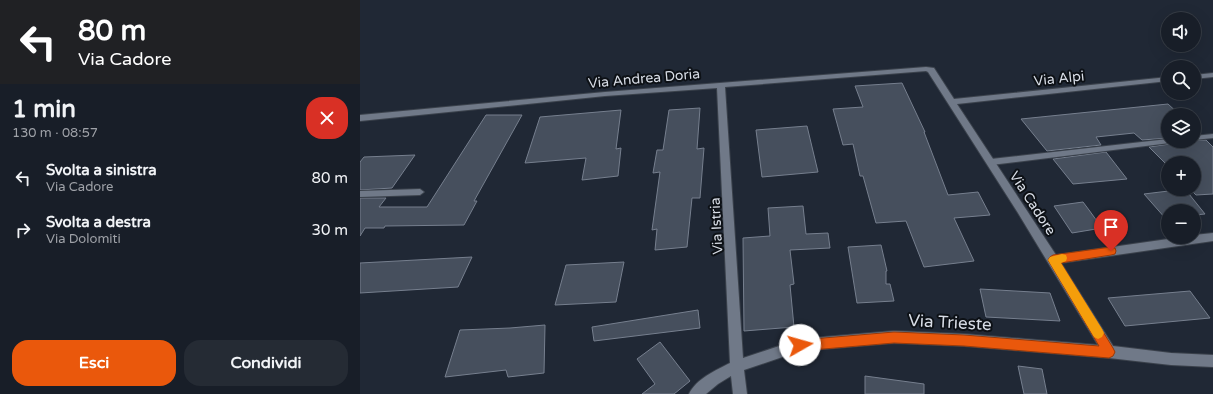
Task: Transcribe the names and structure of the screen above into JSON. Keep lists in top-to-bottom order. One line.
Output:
{"streets":{"street":["Via Andrea Doria","Via Alpi","Via Cadore","Via Istria","Via Trieste"]},"crossings":[["Via Andrea Doria","Via Cadore"],["Via Andrea Doria","Via Istria"],["Via Alpi","Via Cadore"],["Via Cadore","Via Trieste"],["Via Istria","Via Trieste"]],"page":{"turn":["80 m","Via Cadore"],"map_buttons":["+","−"],"heading":["1 min","130 m · 08:57"],"list":[{"name":"Svolta a sinistra","note":"Via Cadore","value":"80 m"},{"name":"Svolta a destra","note":"Via Dolomiti","value":"30 m"}],"buttons":["Esci","Condividi"]}}
